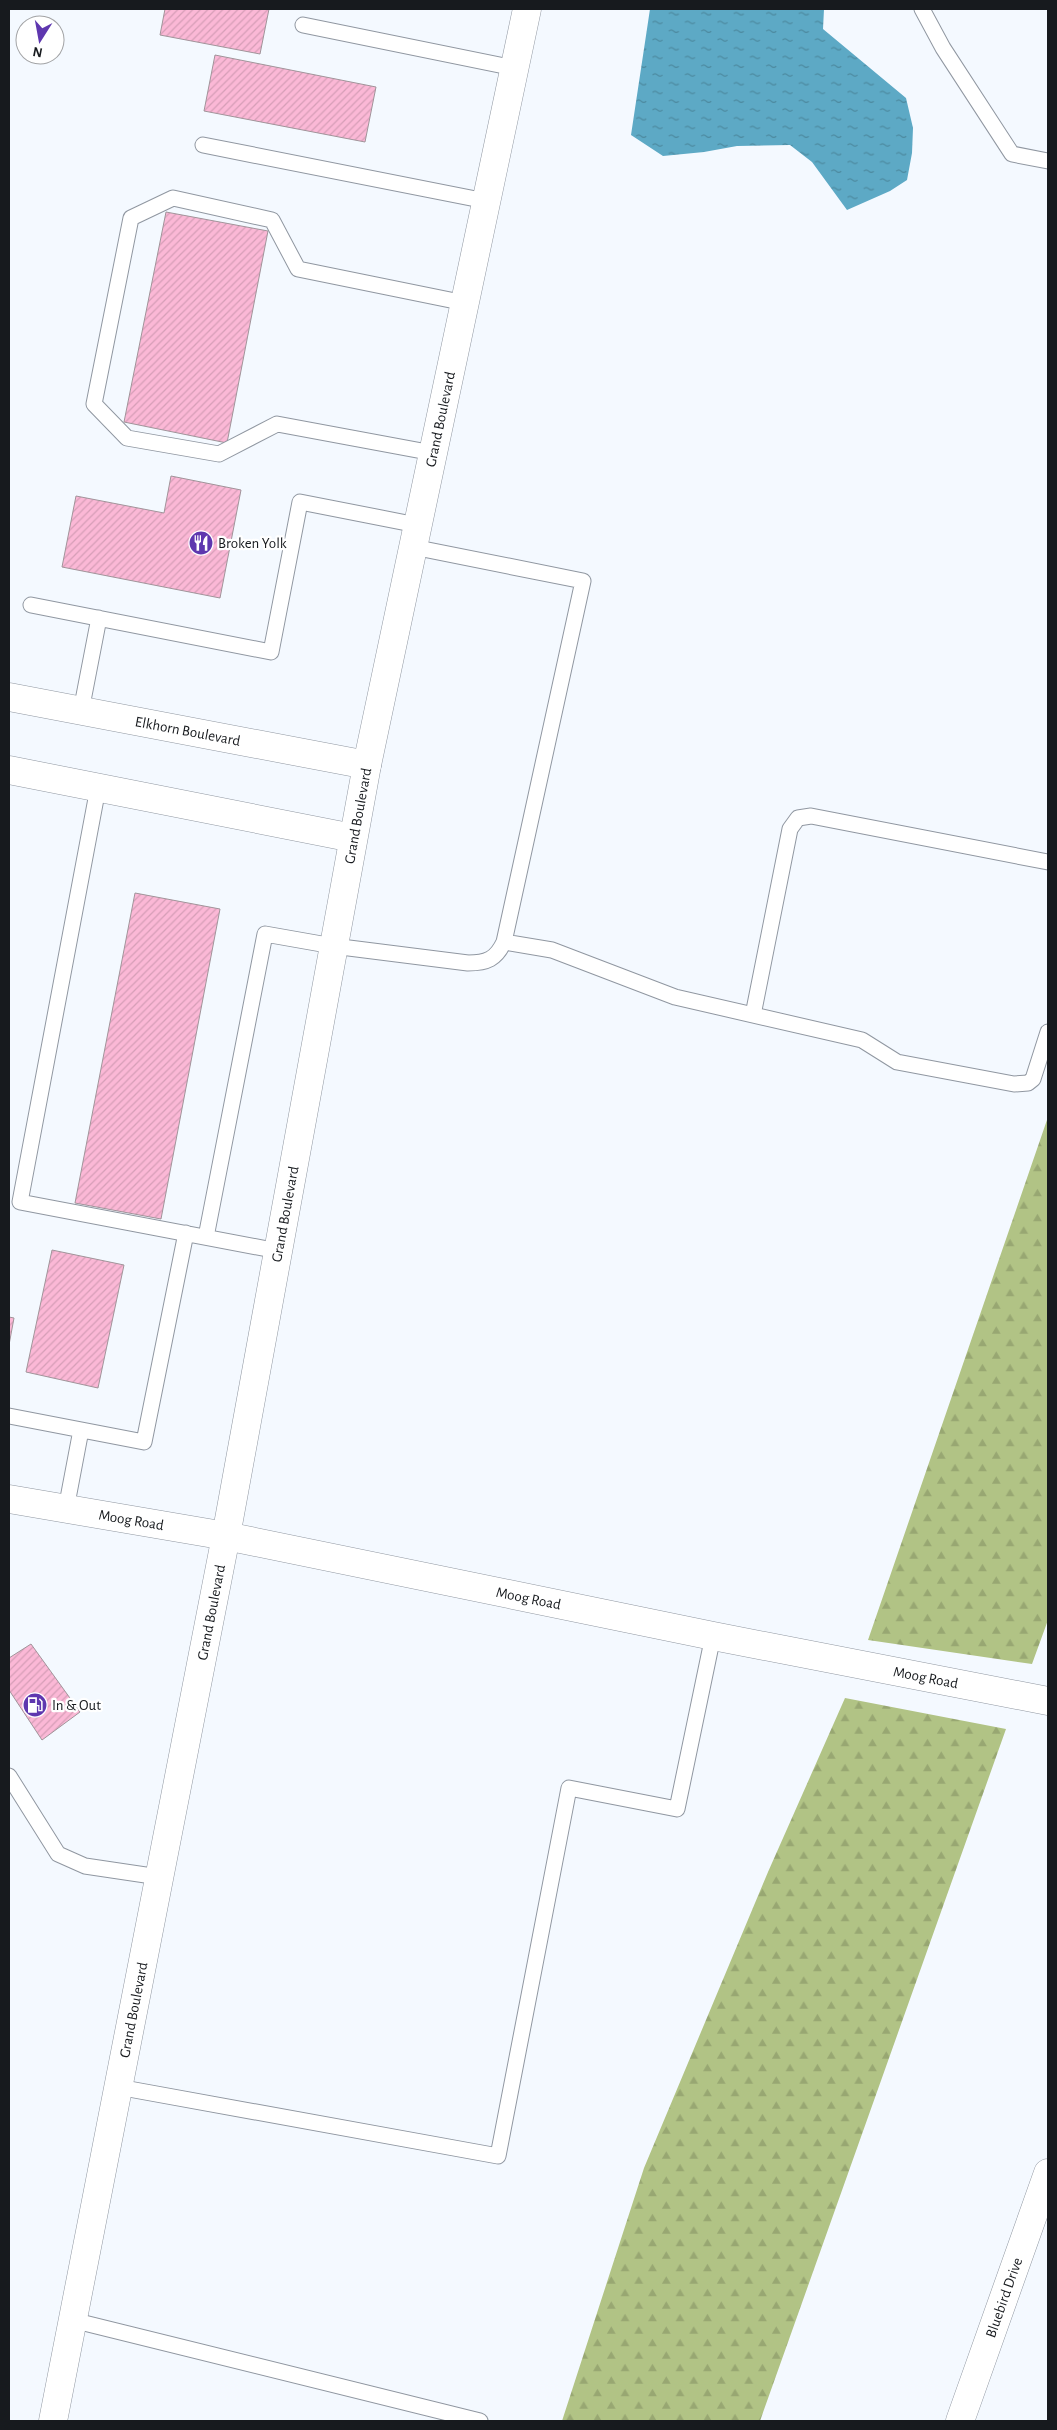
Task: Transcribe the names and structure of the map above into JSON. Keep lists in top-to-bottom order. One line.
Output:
{"streets":{"street":["Grand Boulevard","Elkhorn Boulevard","Moog Road","Bluebird Drive"]},"crossings":[["Grand Boulevard","Elkhorn Boulevard"],["Grand Boulevard","Moog Road"]],"places":{"restaurant":["Broken Yolk"],"fuel station":["In & Out"]},"north":"bottom"}
